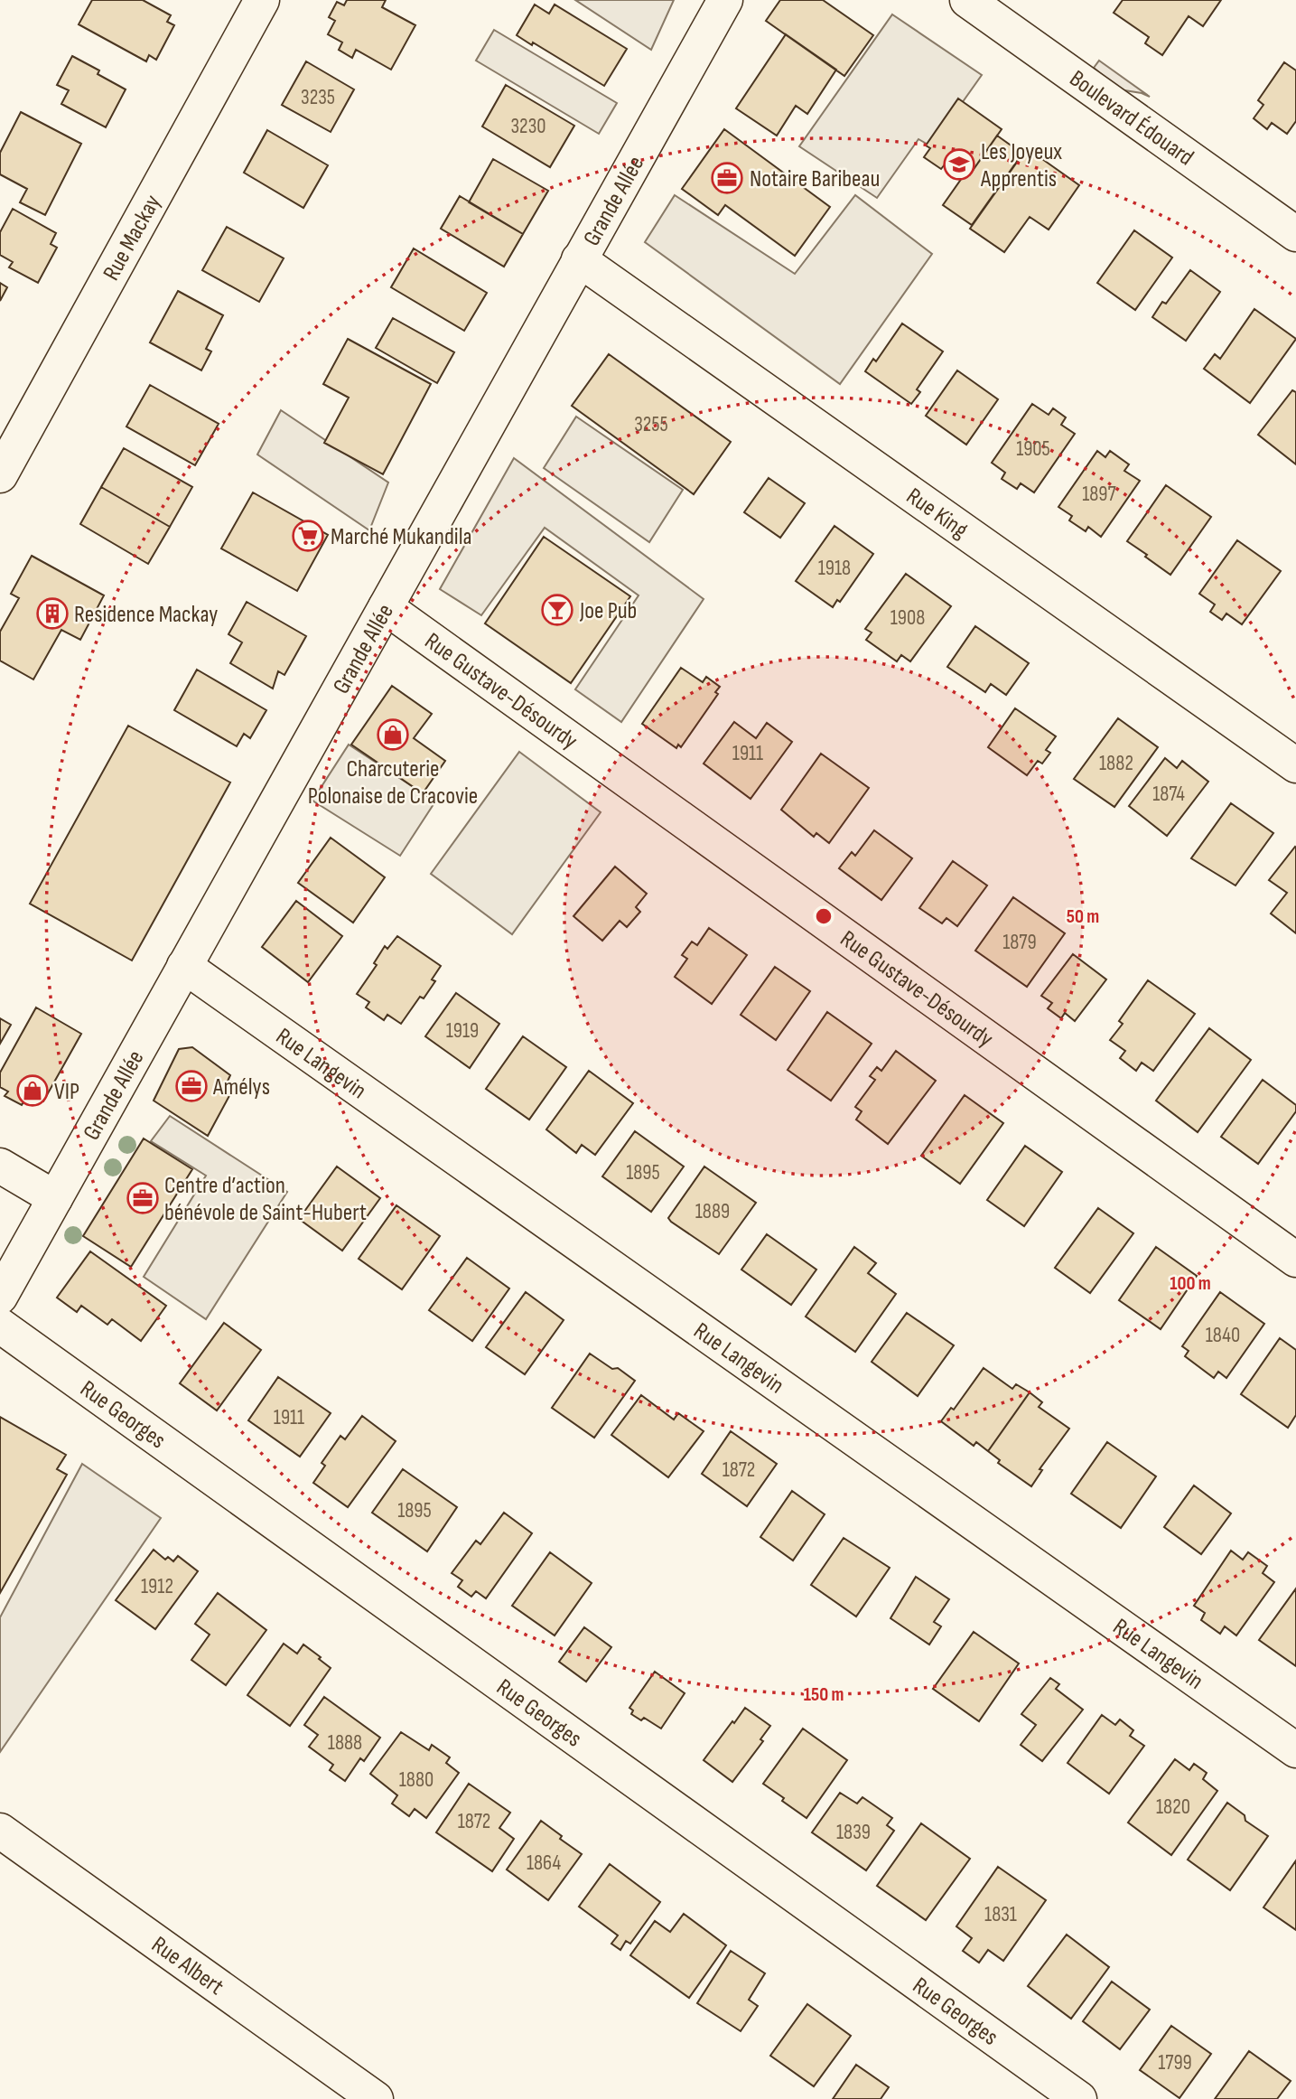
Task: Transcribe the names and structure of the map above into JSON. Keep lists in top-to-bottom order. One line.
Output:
{"streets":{"street":["Boulevard Édouard","Grande Allée","Rue Mackay","Rue King","Rue Gustave-Désourdy","Rue Langevin","Rue Georges","Rue Albert"]},"crossings":[["Grande Allée","Rue King"],["Grande Allée","Rue Gustave-Désourdy"],["Grande Allée","Rue Langevin"]],"places":{"school or university":["Les Joyeux Apprentis"],"office":["Notaire Baribeau","Amélys","Centre d’action bénévole de Saint-Hubert"],"supermarket":["Marché Mukandila"],"bar":["Joe Pub"],"building":["Residence Mackay"],"shop":["Charcuterie Polonaise de Cracovie","VIP"]},"house_numbers":["3235","3230","3255","1905","1897","1918","1908","1911","1882","1874","1879","1919","1895","1889","1840","1911","1872","1895","1912","1888","1880","1820","1872","1839","1864","1831","1799"],"rings":["50 m","100 m","150 m"]}
